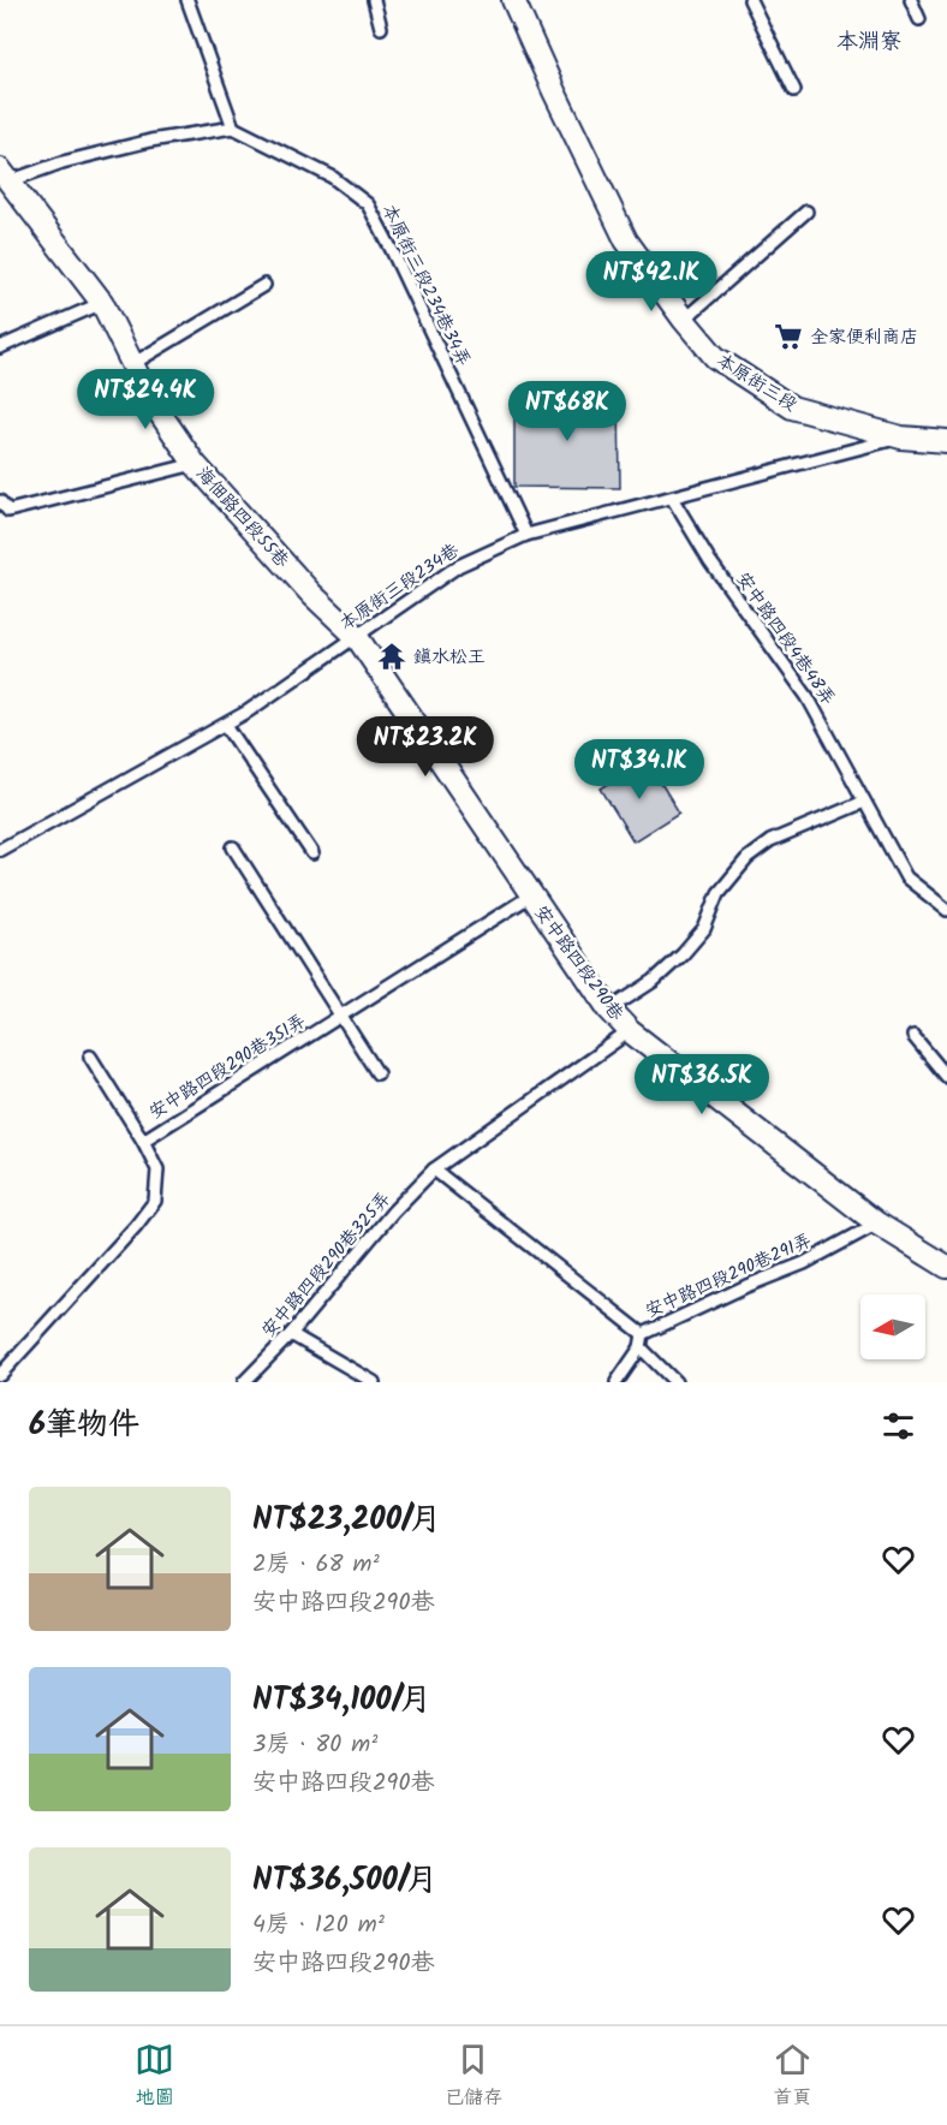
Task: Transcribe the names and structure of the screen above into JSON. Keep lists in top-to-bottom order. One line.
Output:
{"streets":{"street":["本原街三段","海佃路四段55巷","安中路四段290巷"],"lane":["本原街三段234巷34弄","本原街三段234巷","安中路四段4巷48弄","安中路四段290巷351弄","安中路四段290巷325弄","安中路四段290巷291弄"]},"crossings":[["本原街三段234巷34弄","本原街三段234巷"],["本原街三段","本原街三段234巷"],["海佃路四段55巷","本原街三段234巷"],["海佃路四段55巷","安中路四段290巷"],["本原街三段234巷","安中路四段4巷48弄"],["本原街三段234巷","安中路四段290巷"],["安中路四段290巷","安中路四段290巷351弄"],["安中路四段290巷","安中路四段290巷325弄"],["安中路四段290巷","安中路四段290巷291弄"]],"districts":["本淵寮"],"places":{"supermarket":["全家便利商店"],"temple":["鎮水松王"]},"north":"left","page":{"price":["NT$42.1K","NT$24.4K","NT$68K","NT$23.2K","NT$34.1K","NT$36.5K"],"heading":"6筆物件","list":[{"name":"NT$23,200/月","note":"2房 · 68 m² · 安中路四段290巷"},{"name":"NT$34,100/月","note":"3房 · 80 m² · 安中路四段290巷"},{"name":"NT$36,500/月","note":"4房 · 120 m² · 安中路四段290巷"}],"tabs":["地圖","已儲存","首頁"]}}
